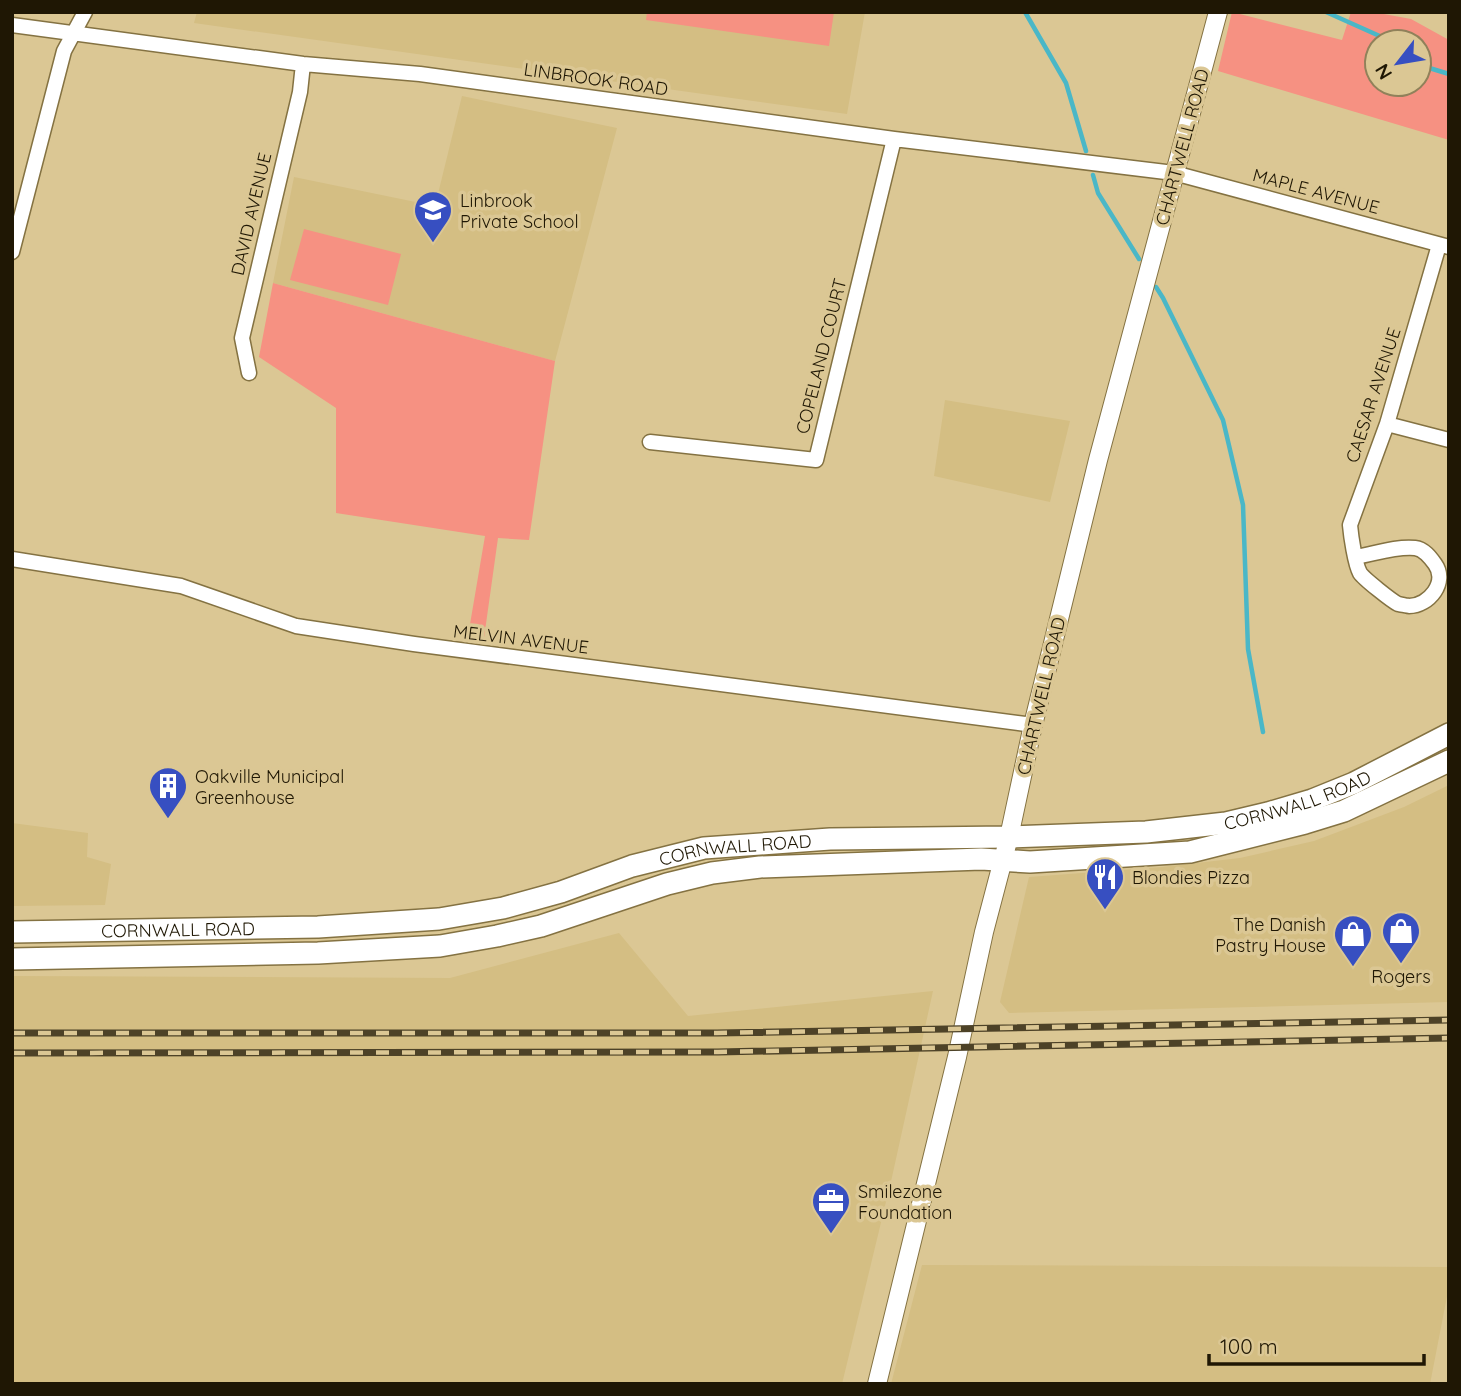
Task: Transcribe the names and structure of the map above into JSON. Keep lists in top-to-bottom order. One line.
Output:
{"streets":{"main road":["CORNWALL ROAD"],"street":["LINBROOK ROAD","CHARTWELL ROAD","MAPLE AVENUE","DAVID AVENUE","COPELAND COURT","CAESAR AVENUE","MELVIN AVENUE"]},"crossings":[["LINBROOK ROAD","CHARTWELL ROAD"],["LINBROOK ROAD","MAPLE AVENUE"],["LINBROOK ROAD","DAVID AVENUE"],["LINBROOK ROAD","COPELAND COURT"],["CHARTWELL ROAD","MAPLE AVENUE"],["CHARTWELL ROAD","MELVIN AVENUE"],["CHARTWELL ROAD","CORNWALL ROAD"],["MAPLE AVENUE","CAESAR AVENUE"]],"places":{"school or university":["Linbrook Private School"],"building":["Oakville Municipal Greenhouse"],"restaurant":["Blondies Pizza"],"shop":["Rogers","The Danish Pastry House"],"office":["Smilezone Foundation"]},"scale_bar":"100 m","north":"bottom left"}
